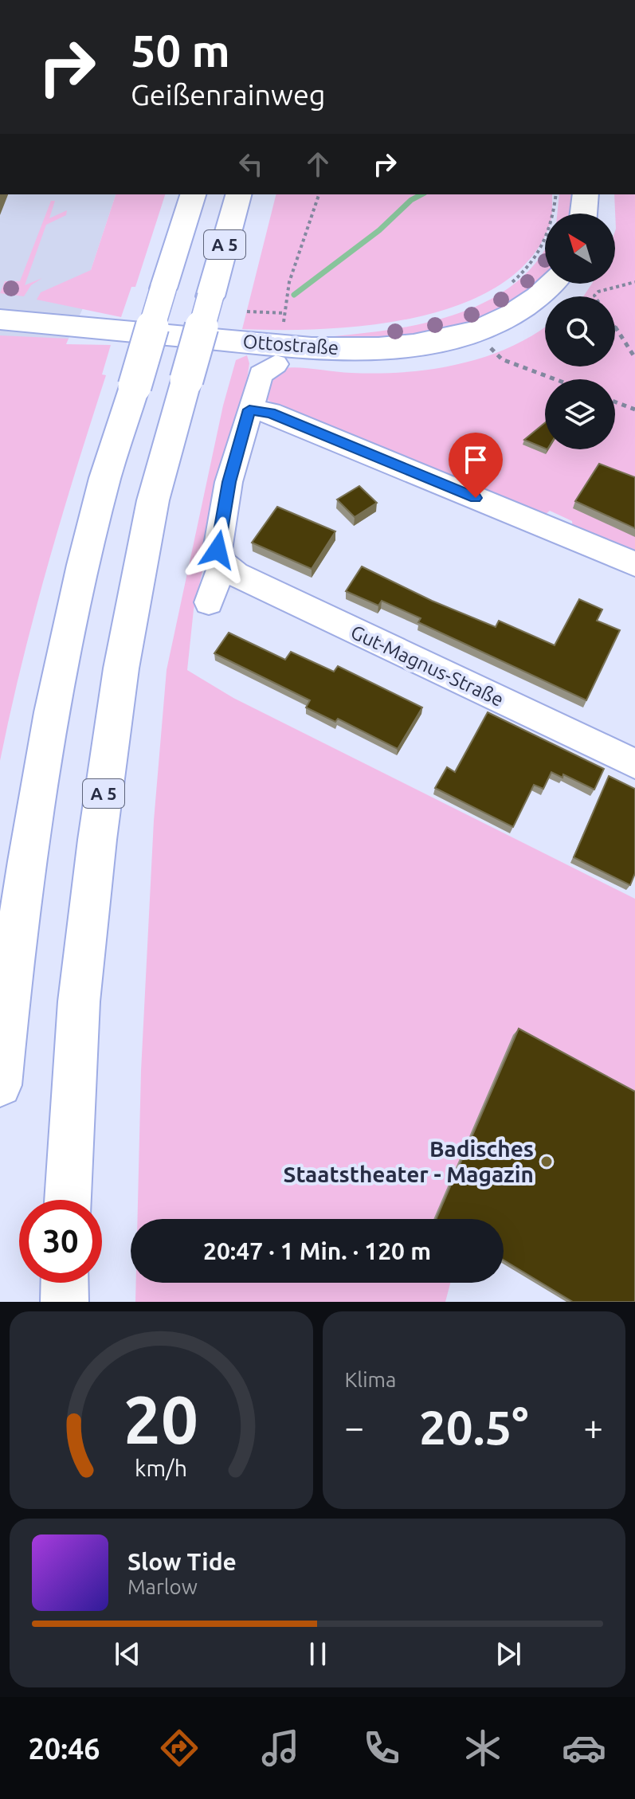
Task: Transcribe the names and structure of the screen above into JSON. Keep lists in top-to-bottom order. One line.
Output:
{"streets":{"main road":["A 5","Ottostraße"],"street":["Gut-Magnus-Straße"]},"places":["Badisches Staatstheater - Magazin"],"north":"top left","page":{"turn":["50 m","Geißenrainweg"],"limit":"30","trip":"20:47 · 1 Min. · 120 m","tile":"Klima","heat":["−","20.5°","+"],"song":["Slow Tide","Marlow"],"tabs":"20:46","gauge":["20","km/h"]}}
